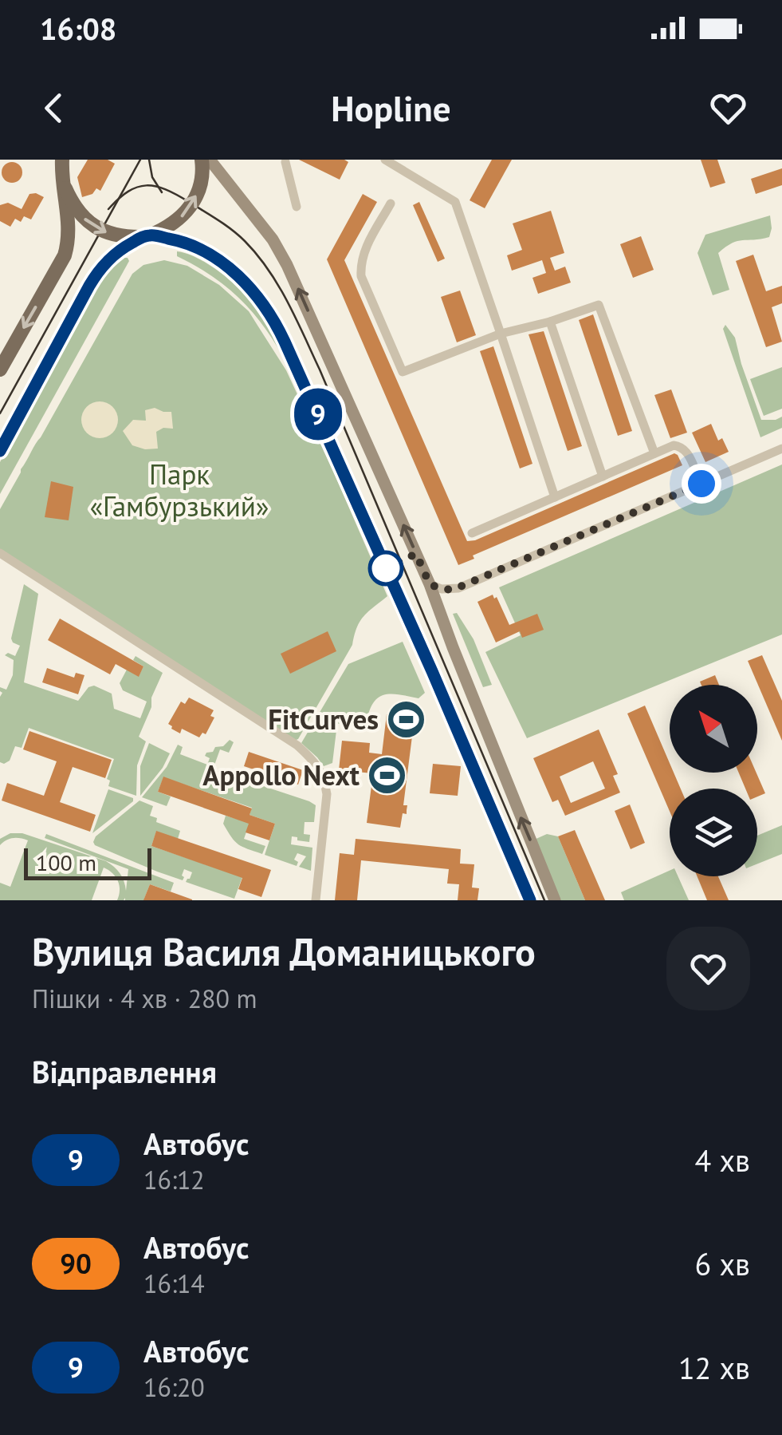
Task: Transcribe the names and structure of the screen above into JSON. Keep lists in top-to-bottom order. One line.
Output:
{"parks":["Парк «Гамбурзький»"],"places":{"sports":["FitCurves","Appollo Next"]},"lines":["bus line 9"],"scale_bar":"100 m","north":"top left","page":{"status":"16:08","header":"Hopline","on_map":"9","scale":"100 m","heading":[["Вулиця Василя Доманицького","Пішки · 4 хв · 280 m"],"Відправлення"],"list":[{"mark":"9","name":"Автобус","note":"16:12","value":"4 хв"},{"mark":"90","name":"Автобус","note":"16:14","value":"6 хв"},{"mark":"9","name":"Автобус","note":"16:20","value":"12 хв"}]}}
